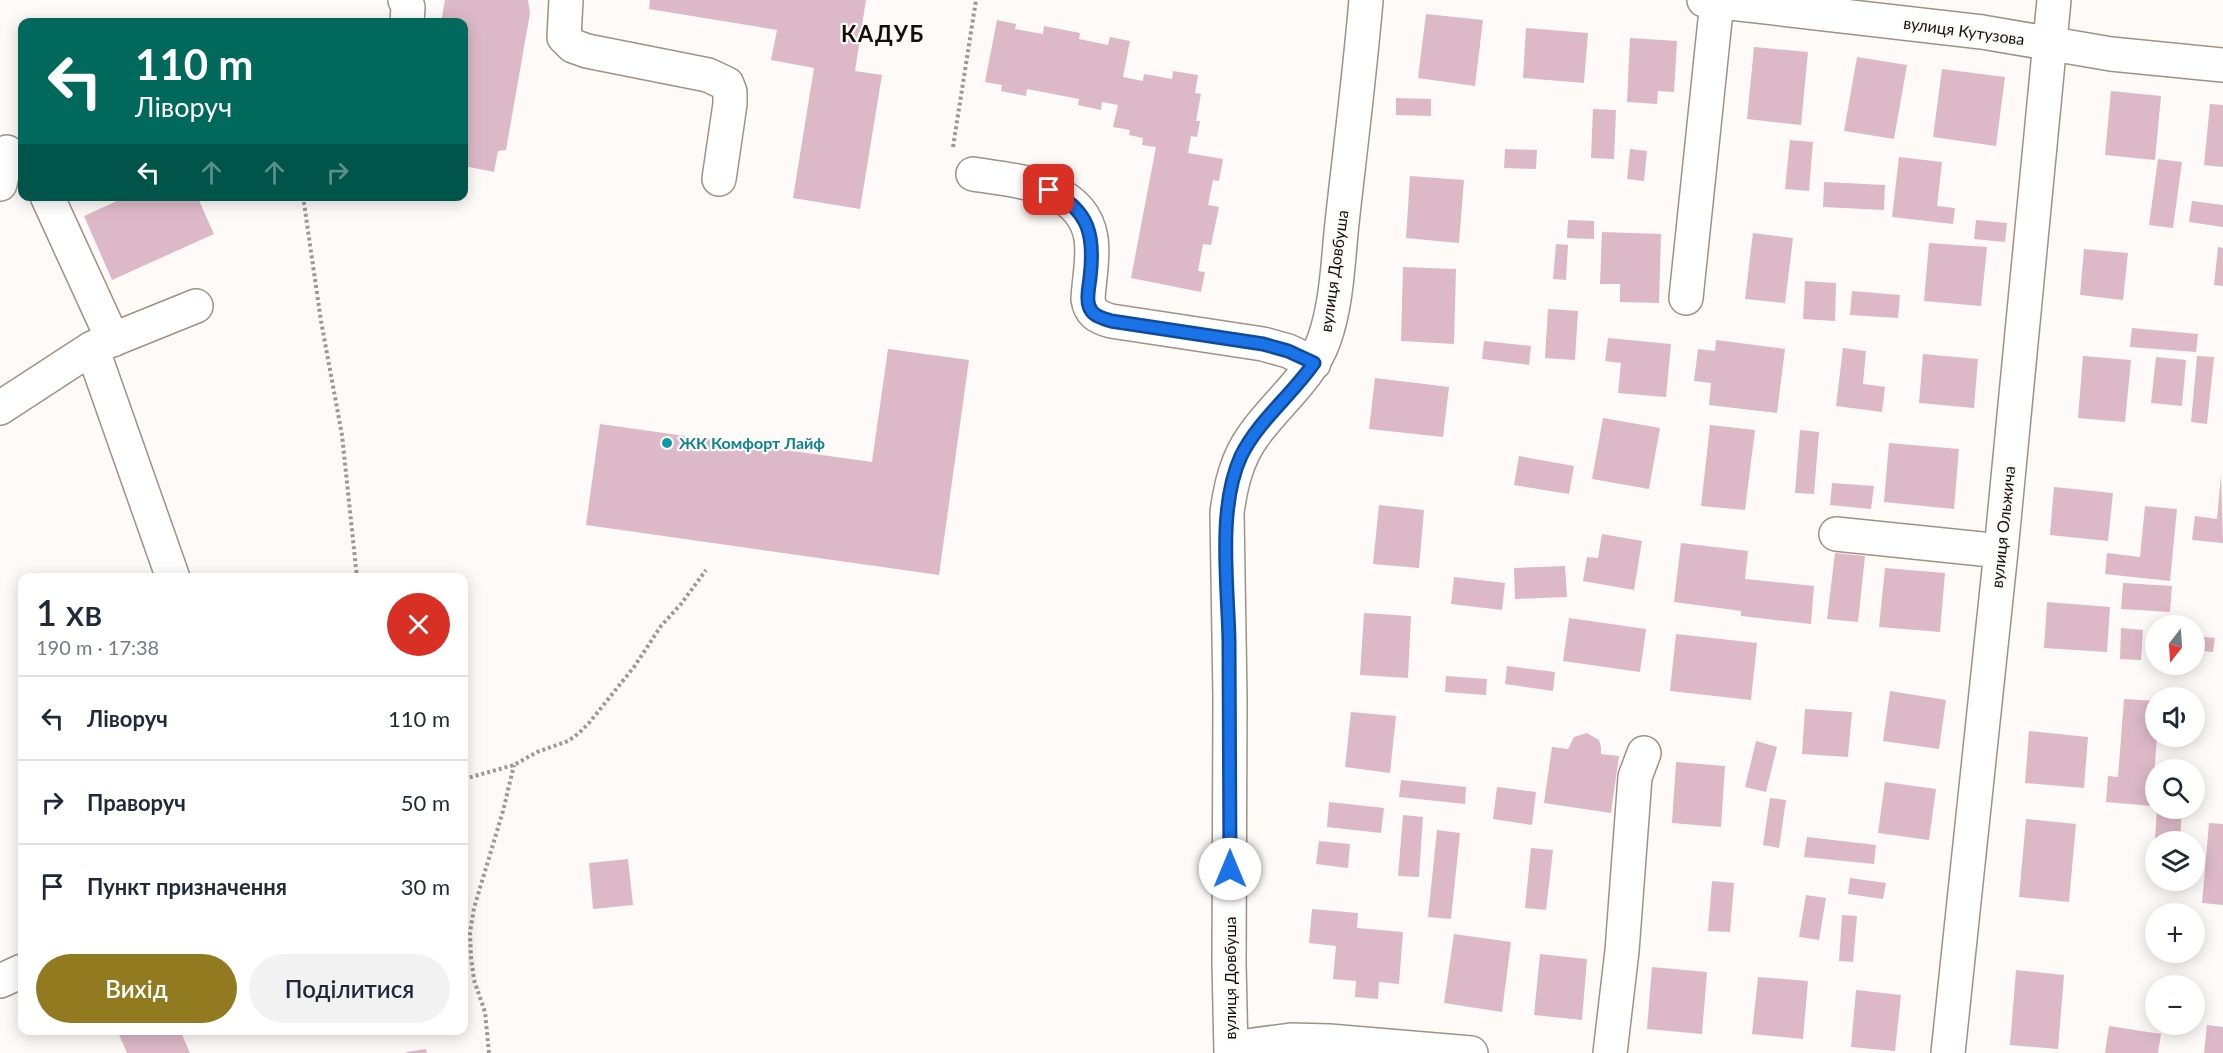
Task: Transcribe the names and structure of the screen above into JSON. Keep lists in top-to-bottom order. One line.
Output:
{"streets":{"street":["вулиця Кутузова","вулиця Довбуша","вулиця Ольжича"]},"crossings":[["вулиця Кутузова","вулиця Ольжича"]],"districts":["КАДУБ"],"places":["ЖК Комфорт Лайф"],"north":"bottom","page":{"turn":["110 m","Ліворуч"],"heading":["1 хв","190 m · 17:38"],"map_buttons":["+","−"],"list":[{"name":"Ліворуч","value":"110 m"},{"name":"Праворуч","value":"50 m"},{"name":"Пункт призначення","value":"30 m"}],"buttons":["Вихід","Поділитися"]}}
